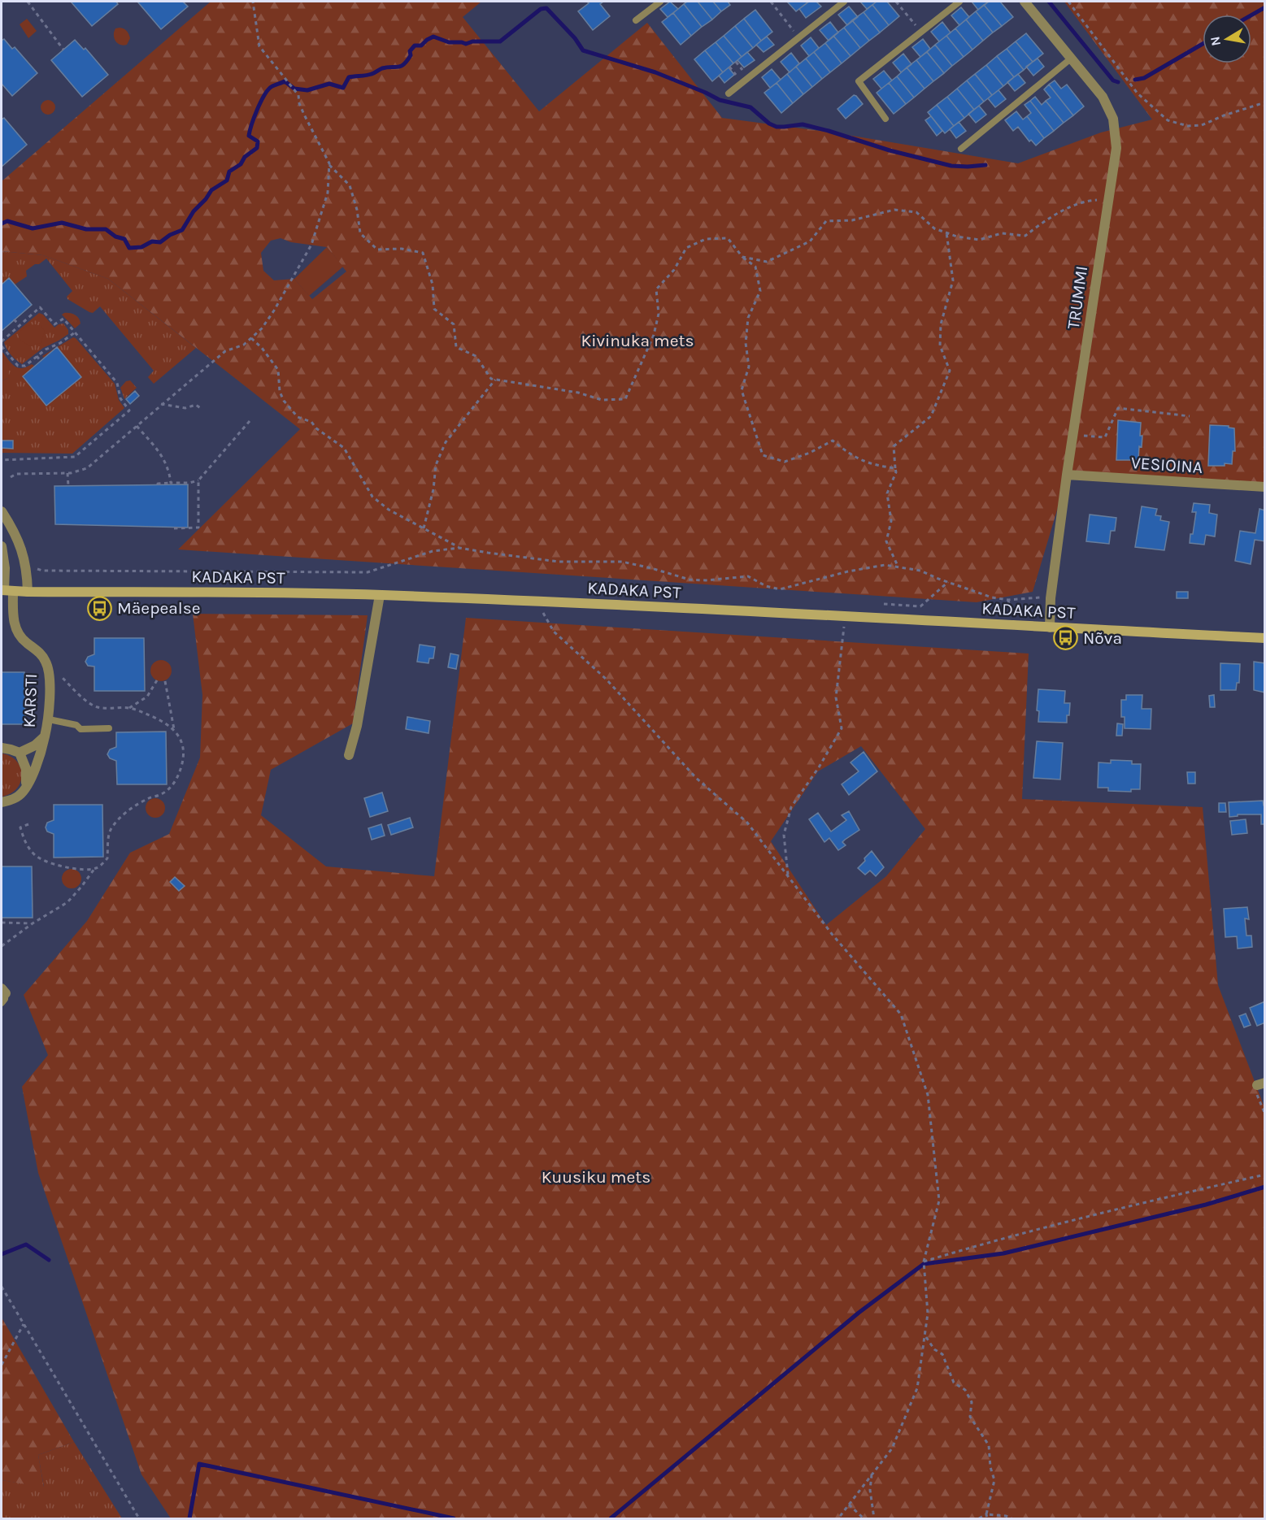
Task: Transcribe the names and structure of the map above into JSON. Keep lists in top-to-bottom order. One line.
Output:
{"streets":{"main road":["KADAKA PST"],"street":["TRUMMI","VESIOINA","KARSTI"]},"crossings":[["TRUMMI","VESIOINA"],["TRUMMI","KADAKA PST"],["KADAKA PST","KARSTI"]],"parks":["Kivinuka mets","Kuusiku mets"],"places":{"bus stop":["Mäepealse","Nõva"]},"north":"left"}
